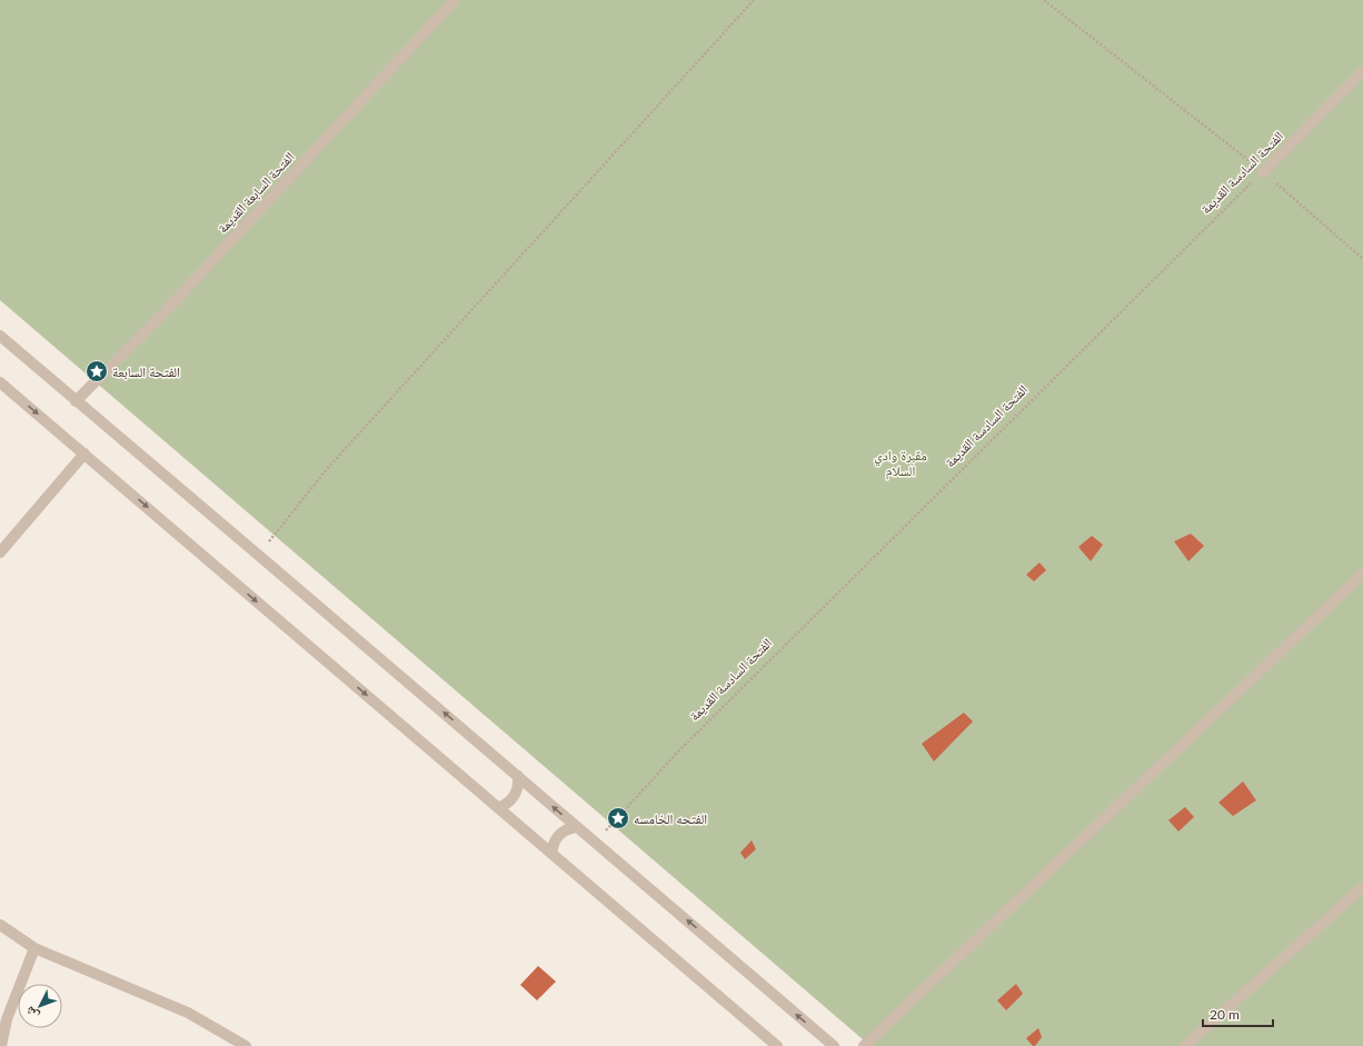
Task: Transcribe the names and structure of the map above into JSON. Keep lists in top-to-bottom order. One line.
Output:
{"streets":{"street":["الفتحة السادسة القديمة","الفتحة السابعة القديمة"]},"parks":["مقبرة وادي السلام"],"places":{"place":["الفتحة السابعة","الفتحه الخامسه"]},"scale_bar":"20 m","north":"bottom left"}
